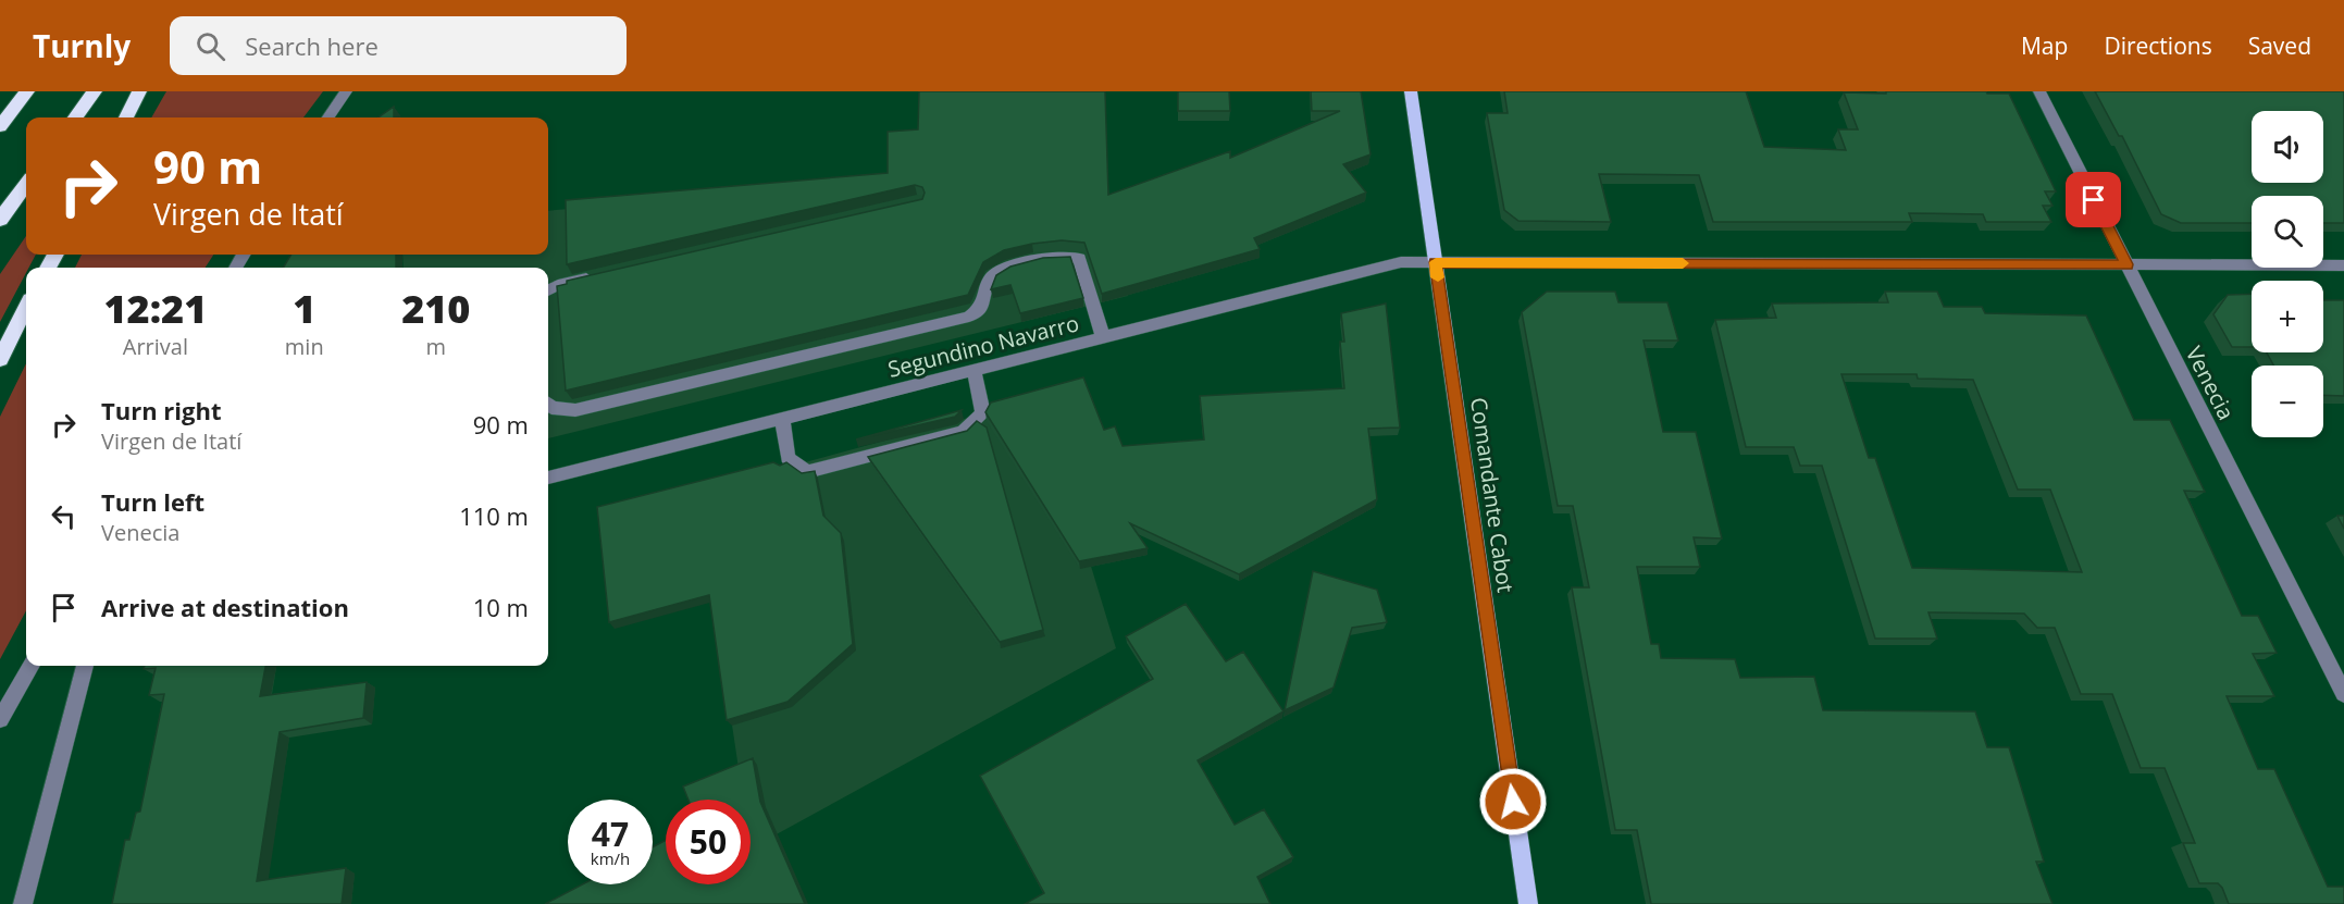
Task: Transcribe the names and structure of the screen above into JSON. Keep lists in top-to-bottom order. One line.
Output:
{"streets":{"main road":["Comandante Cabot"],"street":["Segundino Navarro","Venecia"]},"crossings":[["Segundino Navarro","Venecia"],["Segundino Navarro","Comandante Cabot"]],"page":{"header":"Turnly","search":"Search here","nav":["Map","Directions","Saved"],"map_buttons":["+","−"],"turn":["90 m","Virgen de Itatí"],"eta":["12:21","Arrival","1","min","210","m"],"list":[{"name":"Turn right","note":"Virgen de Itatí","value":"90 m"},{"name":"Turn left","note":"Venecia","value":"110 m"},{"name":"Arrive at destination","value":"10 m"}],"speed":"47 km/h","limit":"50"}}
